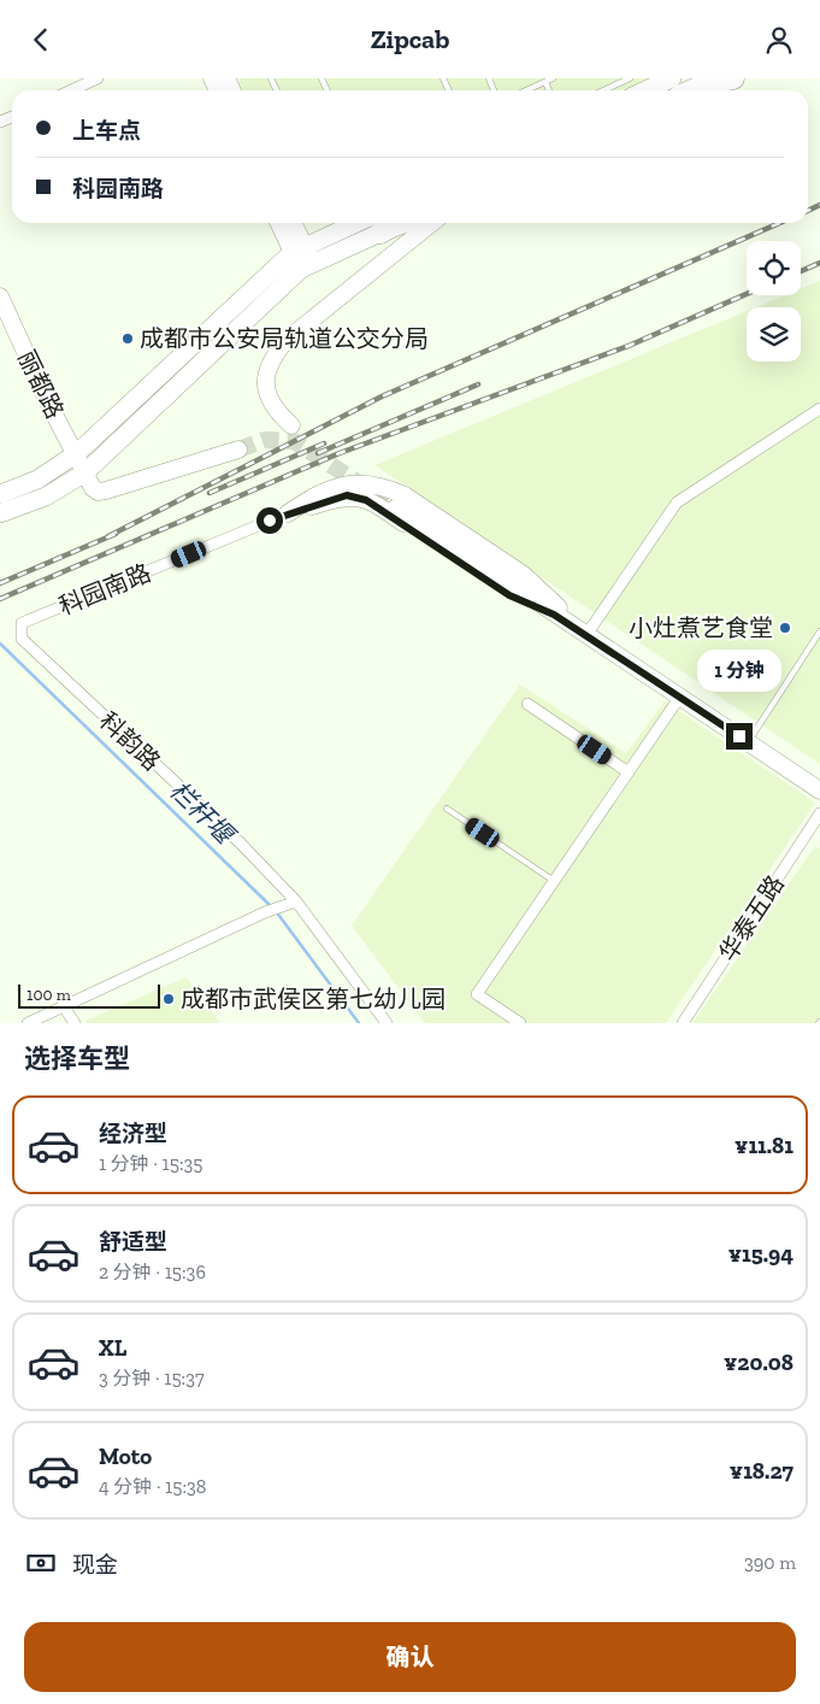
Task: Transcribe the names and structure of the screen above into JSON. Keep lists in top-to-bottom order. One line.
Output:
{"streets":{"street":["丽都路","科园南路","科韵路","华泰五路"]},"crossings":[["科园南路","科韵路"]],"water":["栏杆堰"],"places":["成都市公安局轨道公交分局","小灶煮艺食堂","成都市武侯区第七幼儿园"],"scale_bar":"100 m","page":{"header":"Zipcab","banner":["上车点","科园南路"],"bubble":"1 分钟","scale":"100 m","heading":"选择车型","list":[{"name":"经济型","note":"1 分钟 · 15:35","value":"¥11.81"},{"name":"舒适型","note":"2 分钟 · 15:36","value":"¥15.94"},{"name":"XL","note":"3 分钟 · 15:37","value":"¥20.08"},{"name":"Moto","note":"4 分钟 · 15:38","value":"¥18.27"}],"pay":["现金","390 m"],"buttons":"确认"}}
